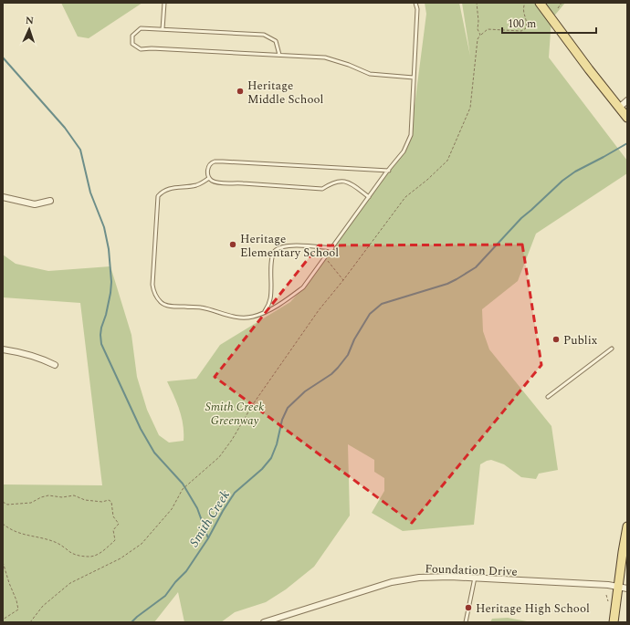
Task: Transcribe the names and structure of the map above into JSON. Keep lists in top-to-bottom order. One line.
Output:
{"streets":{"street":["Foundation Drive"]},"water":["Smith Creek"],"parks":["Smith Creek Greenway"],"places":["Heritage Middle School","Heritage Elementary School","Publix","Heritage High School"],"scale_bar":"100 m","north":"top"}
